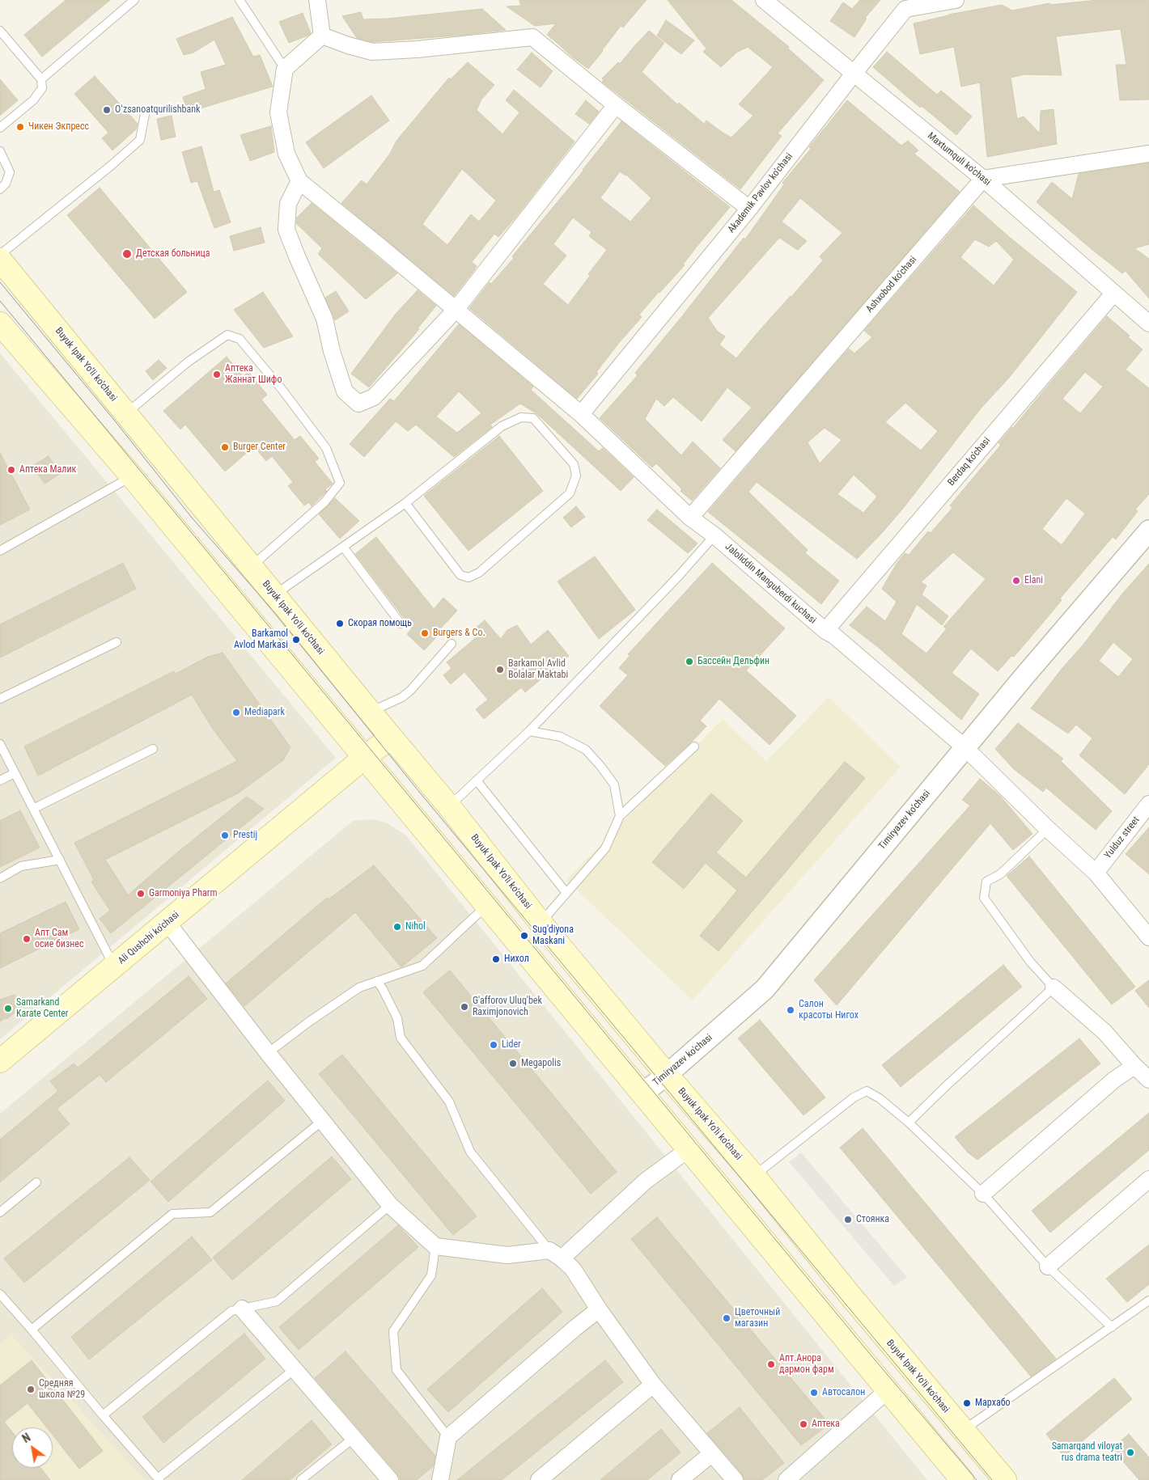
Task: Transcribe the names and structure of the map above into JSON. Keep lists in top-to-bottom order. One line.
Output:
{"streets":{"main road":["Buyuk Ipak Yo'li ko'chasi","Ali Qushchi ko'chasi"],"street":["Maxtumquli ko'chasi","Akademik Pavlov ko'chasi","Ashxobod ko'chasi","Berdaq ko'chasi","Jaloliddin Manguberdi kuchasi","Timiryazev ko'chasi","Yulduz street"]},"crossings":[["Maxtumquli ko'chasi","Akademik Pavlov ko'chasi"],["Maxtumquli ko'chasi","Ashxobod ko'chasi"],["Maxtumquli ko'chasi","Berdaq ko'chasi"],["Akademik Pavlov ko'chasi","Jaloliddin Manguberdi kuchasi"],["Ashxobod ko'chasi","Jaloliddin Manguberdi kuchasi"],["Buyuk Ipak Yo'li ko'chasi","Timiryazev ko'chasi"],["Buyuk Ipak Yo'li ko'chasi","Ali Qushchi ko'chasi"],["Berdaq ko'chasi","Jaloliddin Manguberdi kuchasi"],["Jaloliddin Manguberdi kuchasi","Timiryazev ko'chasi"],["Jaloliddin Manguberdi kuchasi","Yulduz street"]],"places":["Oʻzsanoatqurilishbank","Чикен Экпресс","Детская больница","Аптека Жаннат Шифо","Burger Center","Аптека Малик","Elani","Скорая помощь","Burgers & Co.","Barkamol Avlod Markasi","Бассейн Дельфин","Barkamol Avlid Bolalar Maktabi","Mediapark","Prestij","Garmoniya Pharm","Nihol","Sug'diyona Maskani","Апт Сам осие бизнес","Нихол","G'afforov Ulug'bek Raximjonovich","Samarkand Karate Center","Салон красоты Нигох","Lider","Megapolis","Стоянка","Цветочный магазин","Апт.Анора дармон фарм","Средняя школа №29","Автосалон","Мархабо","Аптека","Samarqand viloyat rus drama teatri"],"north":"top left"}
